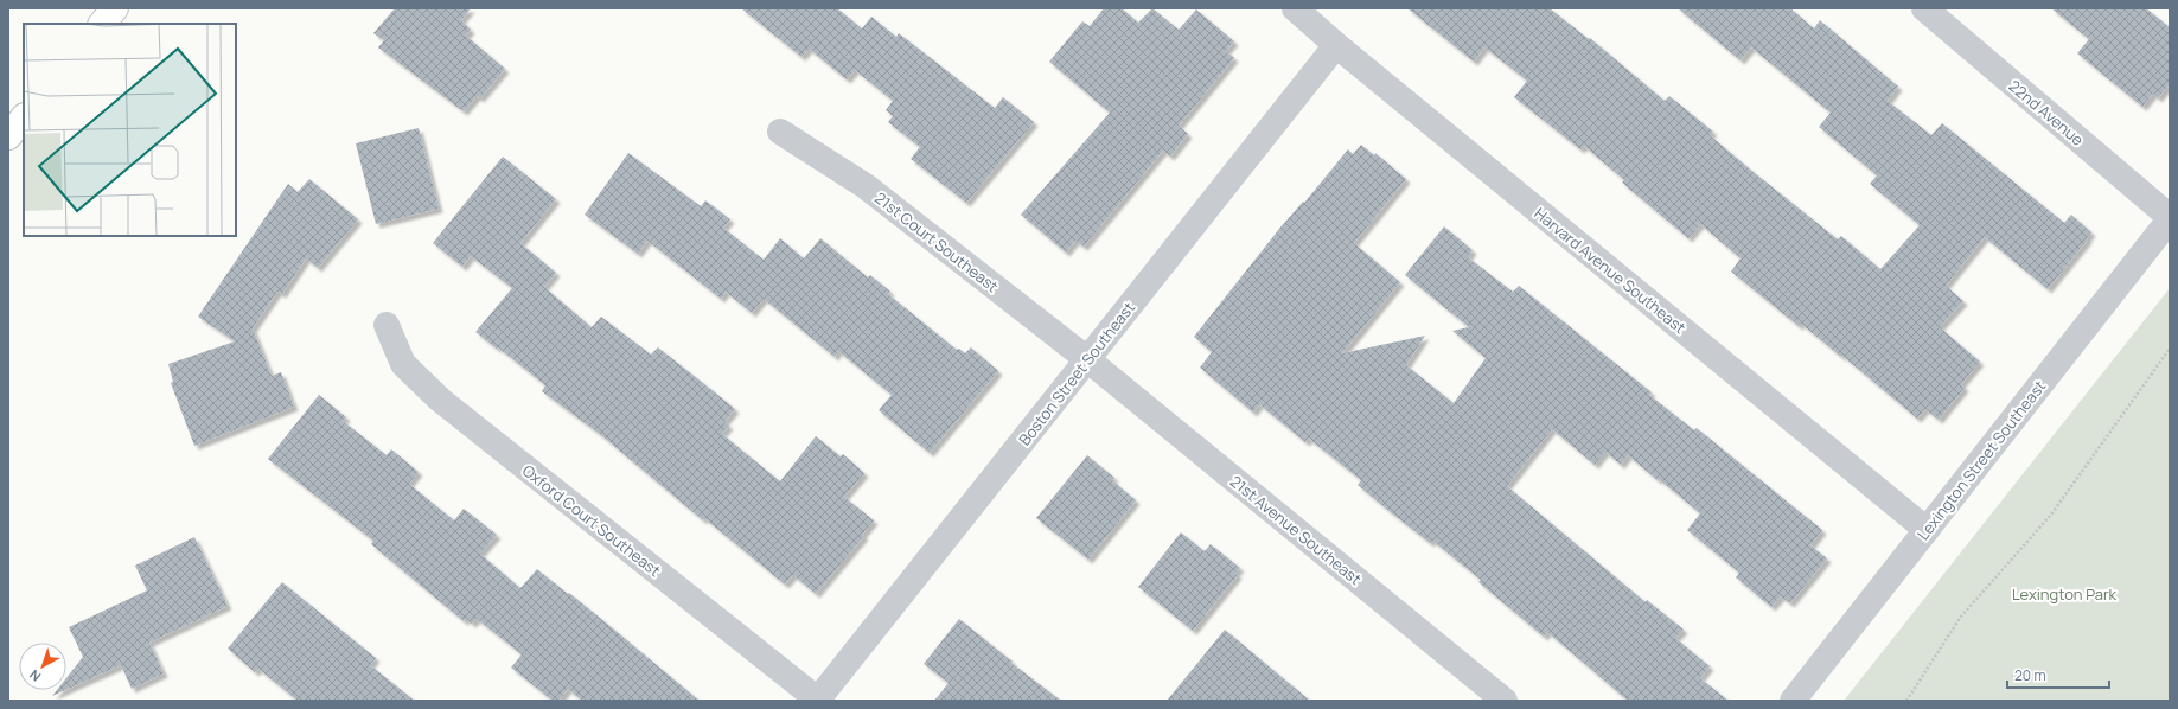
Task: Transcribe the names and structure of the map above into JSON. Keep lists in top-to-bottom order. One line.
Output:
{"streets":{"street":["22nd Avenue","21st Court Southeast","Harvard Avenue Southeast","Boston Street Southeast","Lexington Street Southeast","Oxford Court Southeast","21st Avenue Southeast"]},"crossings":[["22nd Avenue","Lexington Street Southeast"],["21st Court Southeast","Boston Street Southeast"],["21st Court Southeast","21st Avenue Southeast"],["Harvard Avenue Southeast","Boston Street Southeast"],["Harvard Avenue Southeast","Lexington Street Southeast"],["Boston Street Southeast","Oxford Court Southeast"],["Boston Street Southeast","21st Avenue Southeast"]],"parks":["Lexington Park"],"scale_bar":"20 m","north":"bottom left"}
